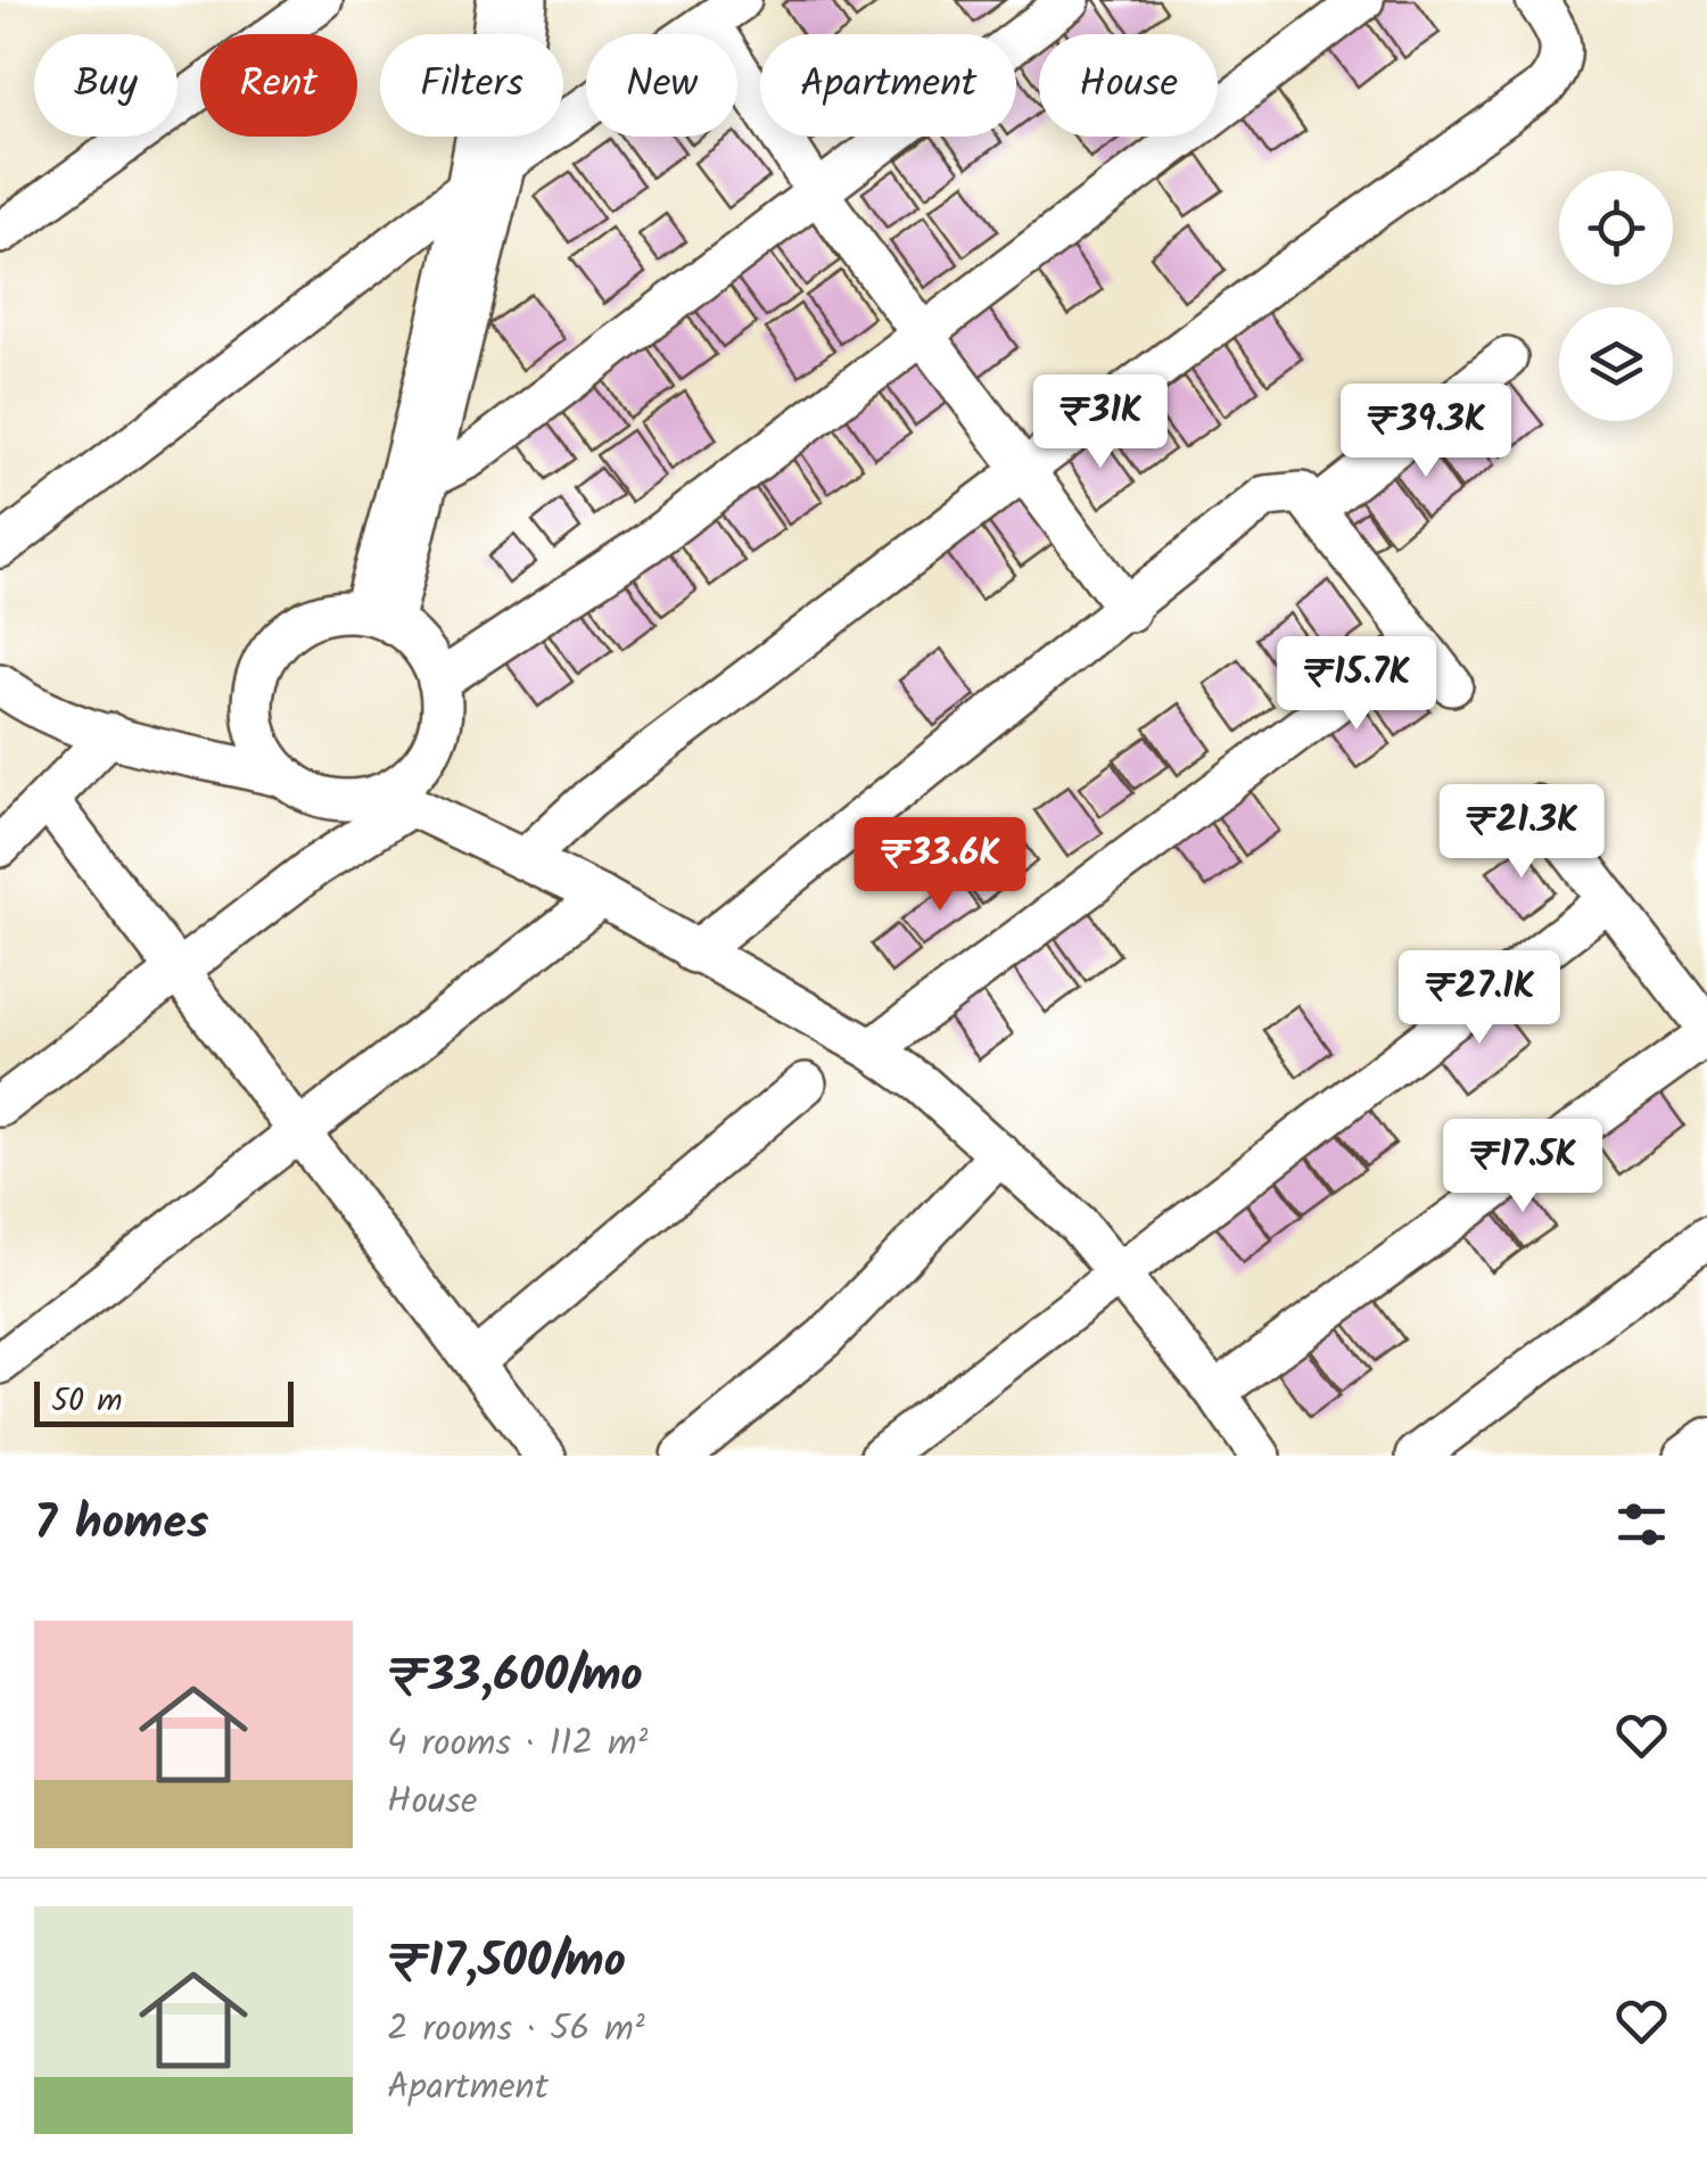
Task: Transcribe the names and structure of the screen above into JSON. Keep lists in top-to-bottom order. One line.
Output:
{"scale_bar":"50 m","page":{"chip":["Buy","Rent","Filters","New","Apartment","House"],"price":["₹31K","₹39.3K","₹15.7K","₹21.3K","₹33.6K","₹27.1K","₹17.5K"],"scale":"50 m","heading":"7 homes","list":[{"name":"₹33,600/mo","note":"4 rooms · 112 m² · House"},{"name":"₹17,500/mo","note":"2 rooms · 56 m² · Apartment"}]}}
